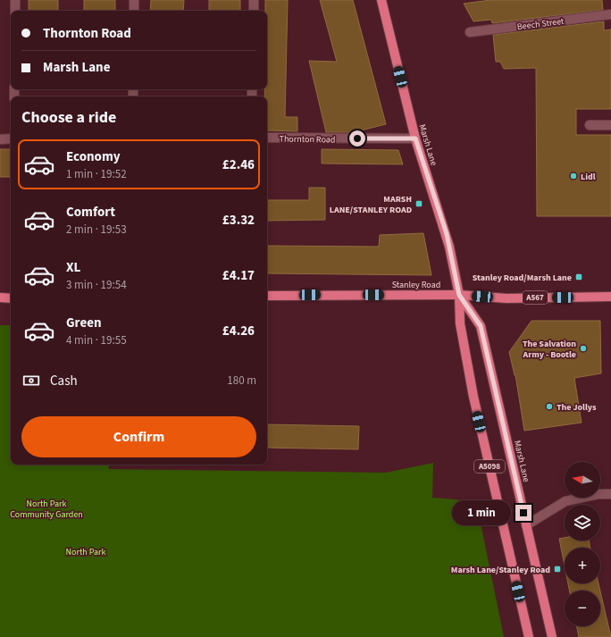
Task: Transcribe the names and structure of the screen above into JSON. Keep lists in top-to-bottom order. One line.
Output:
{"streets":{"main road":["Marsh Lane","Stanley Road","A567","A5098"],"street":["Beech Street","Thornton Road"]},"crossings":[["Thornton Road","Marsh Lane"],["Marsh Lane","Stanley Road"]],"parks":["North Park Community Garden","North Park"],"places":{"other":["Lidl","The Salvation Army - Bootle","The Jollys"],"transit":["MARSH LANE/STANLEY ROAD","Stanley Road/Marsh Lane","Marsh Lane/Stanley Road"]},"north":"left","page":{"banner":["Thornton Road","Marsh Lane"],"heading":"Choose a ride","list":[{"name":"Economy","note":"1 min · 19:52","value":"£2.46"},{"name":"Comfort","note":"2 min · 19:53","value":"£3.32"},{"name":"XL","note":"3 min · 19:54","value":"£4.17"},{"name":"Green","note":"4 min · 19:55","value":"£4.26"}],"pay":["Cash","180 m"],"buttons":"Confirm","map_buttons":["+","−"],"bubble":"1 min"}}
